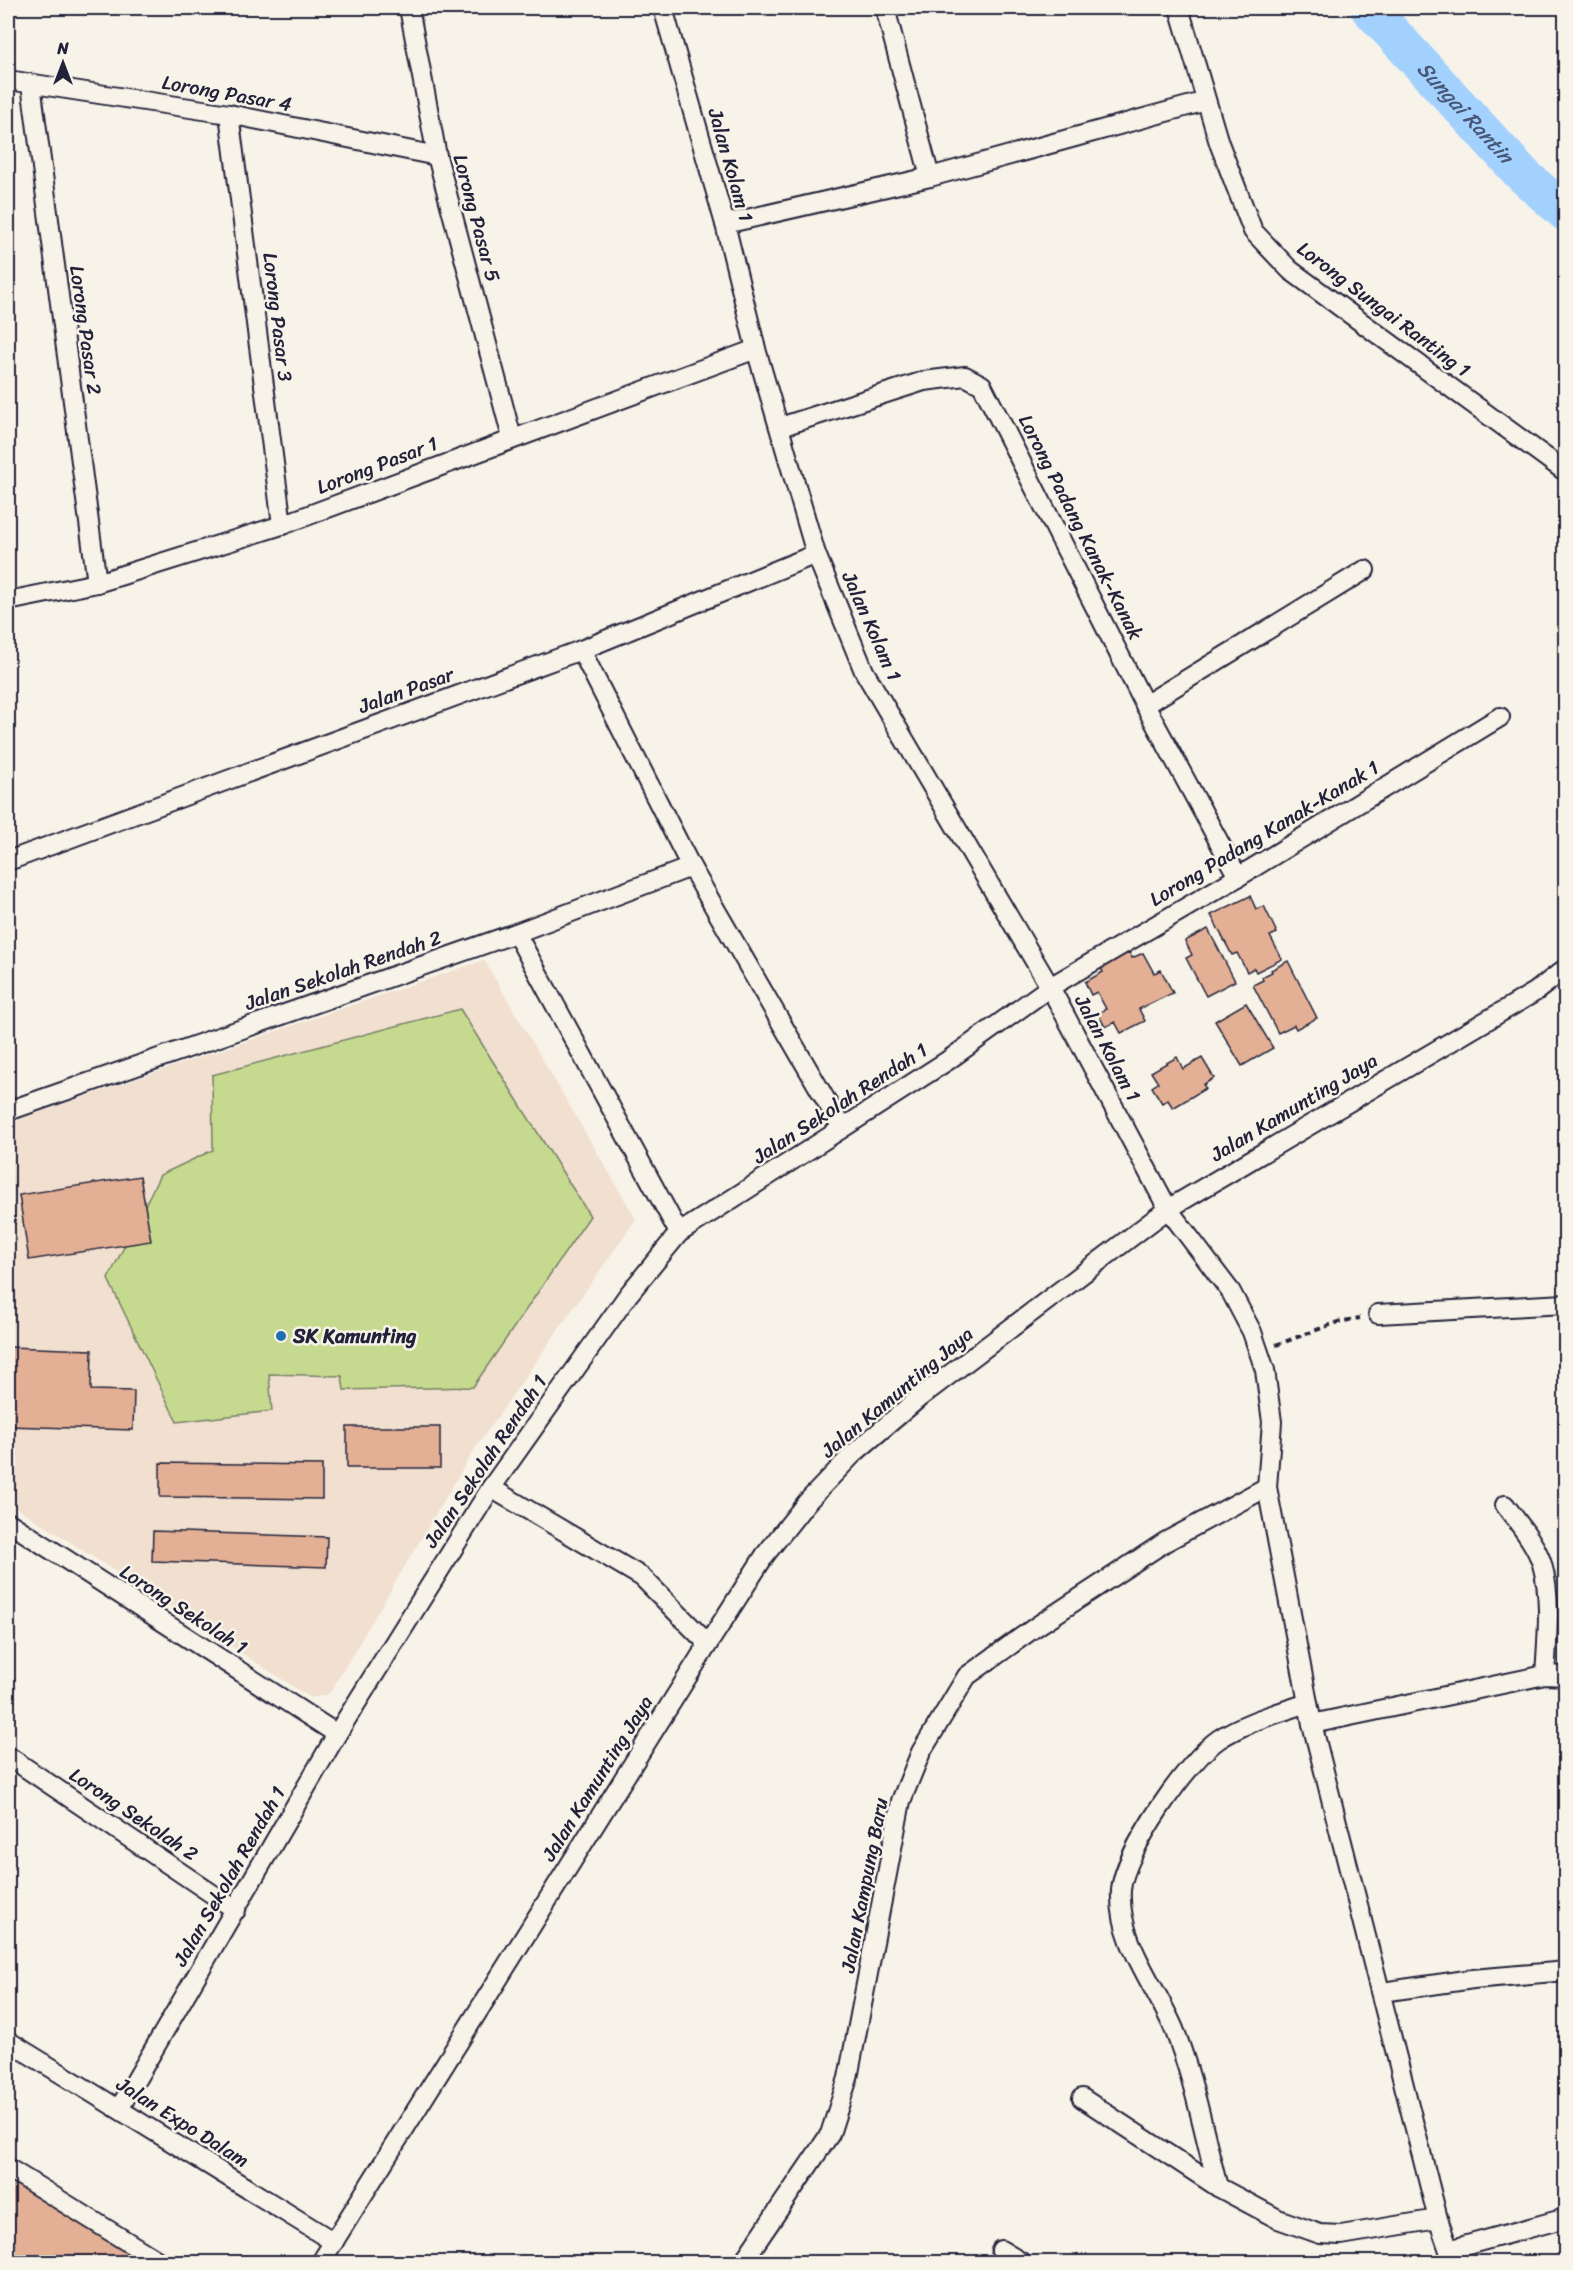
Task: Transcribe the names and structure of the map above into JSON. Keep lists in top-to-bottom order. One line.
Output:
{"streets":{"street":["Lorong Pasar 4","Jalan Kolam 1","Lorong Pasar 5","Lorong Sungai Ranting 1","Lorong Pasar 3","Lorong Pasar 2","Lorong Pasar 1","Lorong Padang Kanak-Kanak","Jalan Pasar","Lorong Padang Kanak-Kanak 1","Jalan Sekolah Rendah 2","Jalan Sekolah Rendah 1","Jalan Kamunting Jaya","Lorong Sekolah 1","Lorong Sekolah 2","Jalan Kampung Baru","Jalan Expo Dalam"]},"crossings":[["Lorong Pasar 4","Lorong Pasar 5"],["Lorong Pasar 4","Lorong Pasar 3"],["Lorong Pasar 4","Lorong Pasar 2"],["Jalan Kolam 1","Lorong Pasar 1"],["Jalan Kolam 1","Lorong Padang Kanak-Kanak"],["Jalan Kolam 1","Jalan Pasar"],["Jalan Kolam 1","Lorong Padang Kanak-Kanak 1"],["Jalan Kolam 1","Jalan Sekolah Rendah 1"],["Jalan Kolam 1","Jalan Kamunting Jaya"],["Jalan Kolam 1","Jalan Kampung Baru"],["Lorong Pasar 5","Lorong Pasar 1"],["Lorong Pasar 3","Lorong Pasar 1"],["Lorong Pasar 2","Lorong Pasar 1"],["Lorong Padang Kanak-Kanak","Lorong Padang Kanak-Kanak 1"],["Lorong Padang Kanak-Kanak 1","Jalan Sekolah Rendah 1"],["Jalan Sekolah Rendah 1","Lorong Sekolah 1"],["Jalan Sekolah Rendah 1","Lorong Sekolah 2"],["Jalan Sekolah Rendah 1","Jalan Expo Dalam"],["Jalan Kamunting Jaya","Jalan Expo Dalam"]],"water":["Sungai Rantin"],"places":["SK Kamunting"],"north":"top"}
